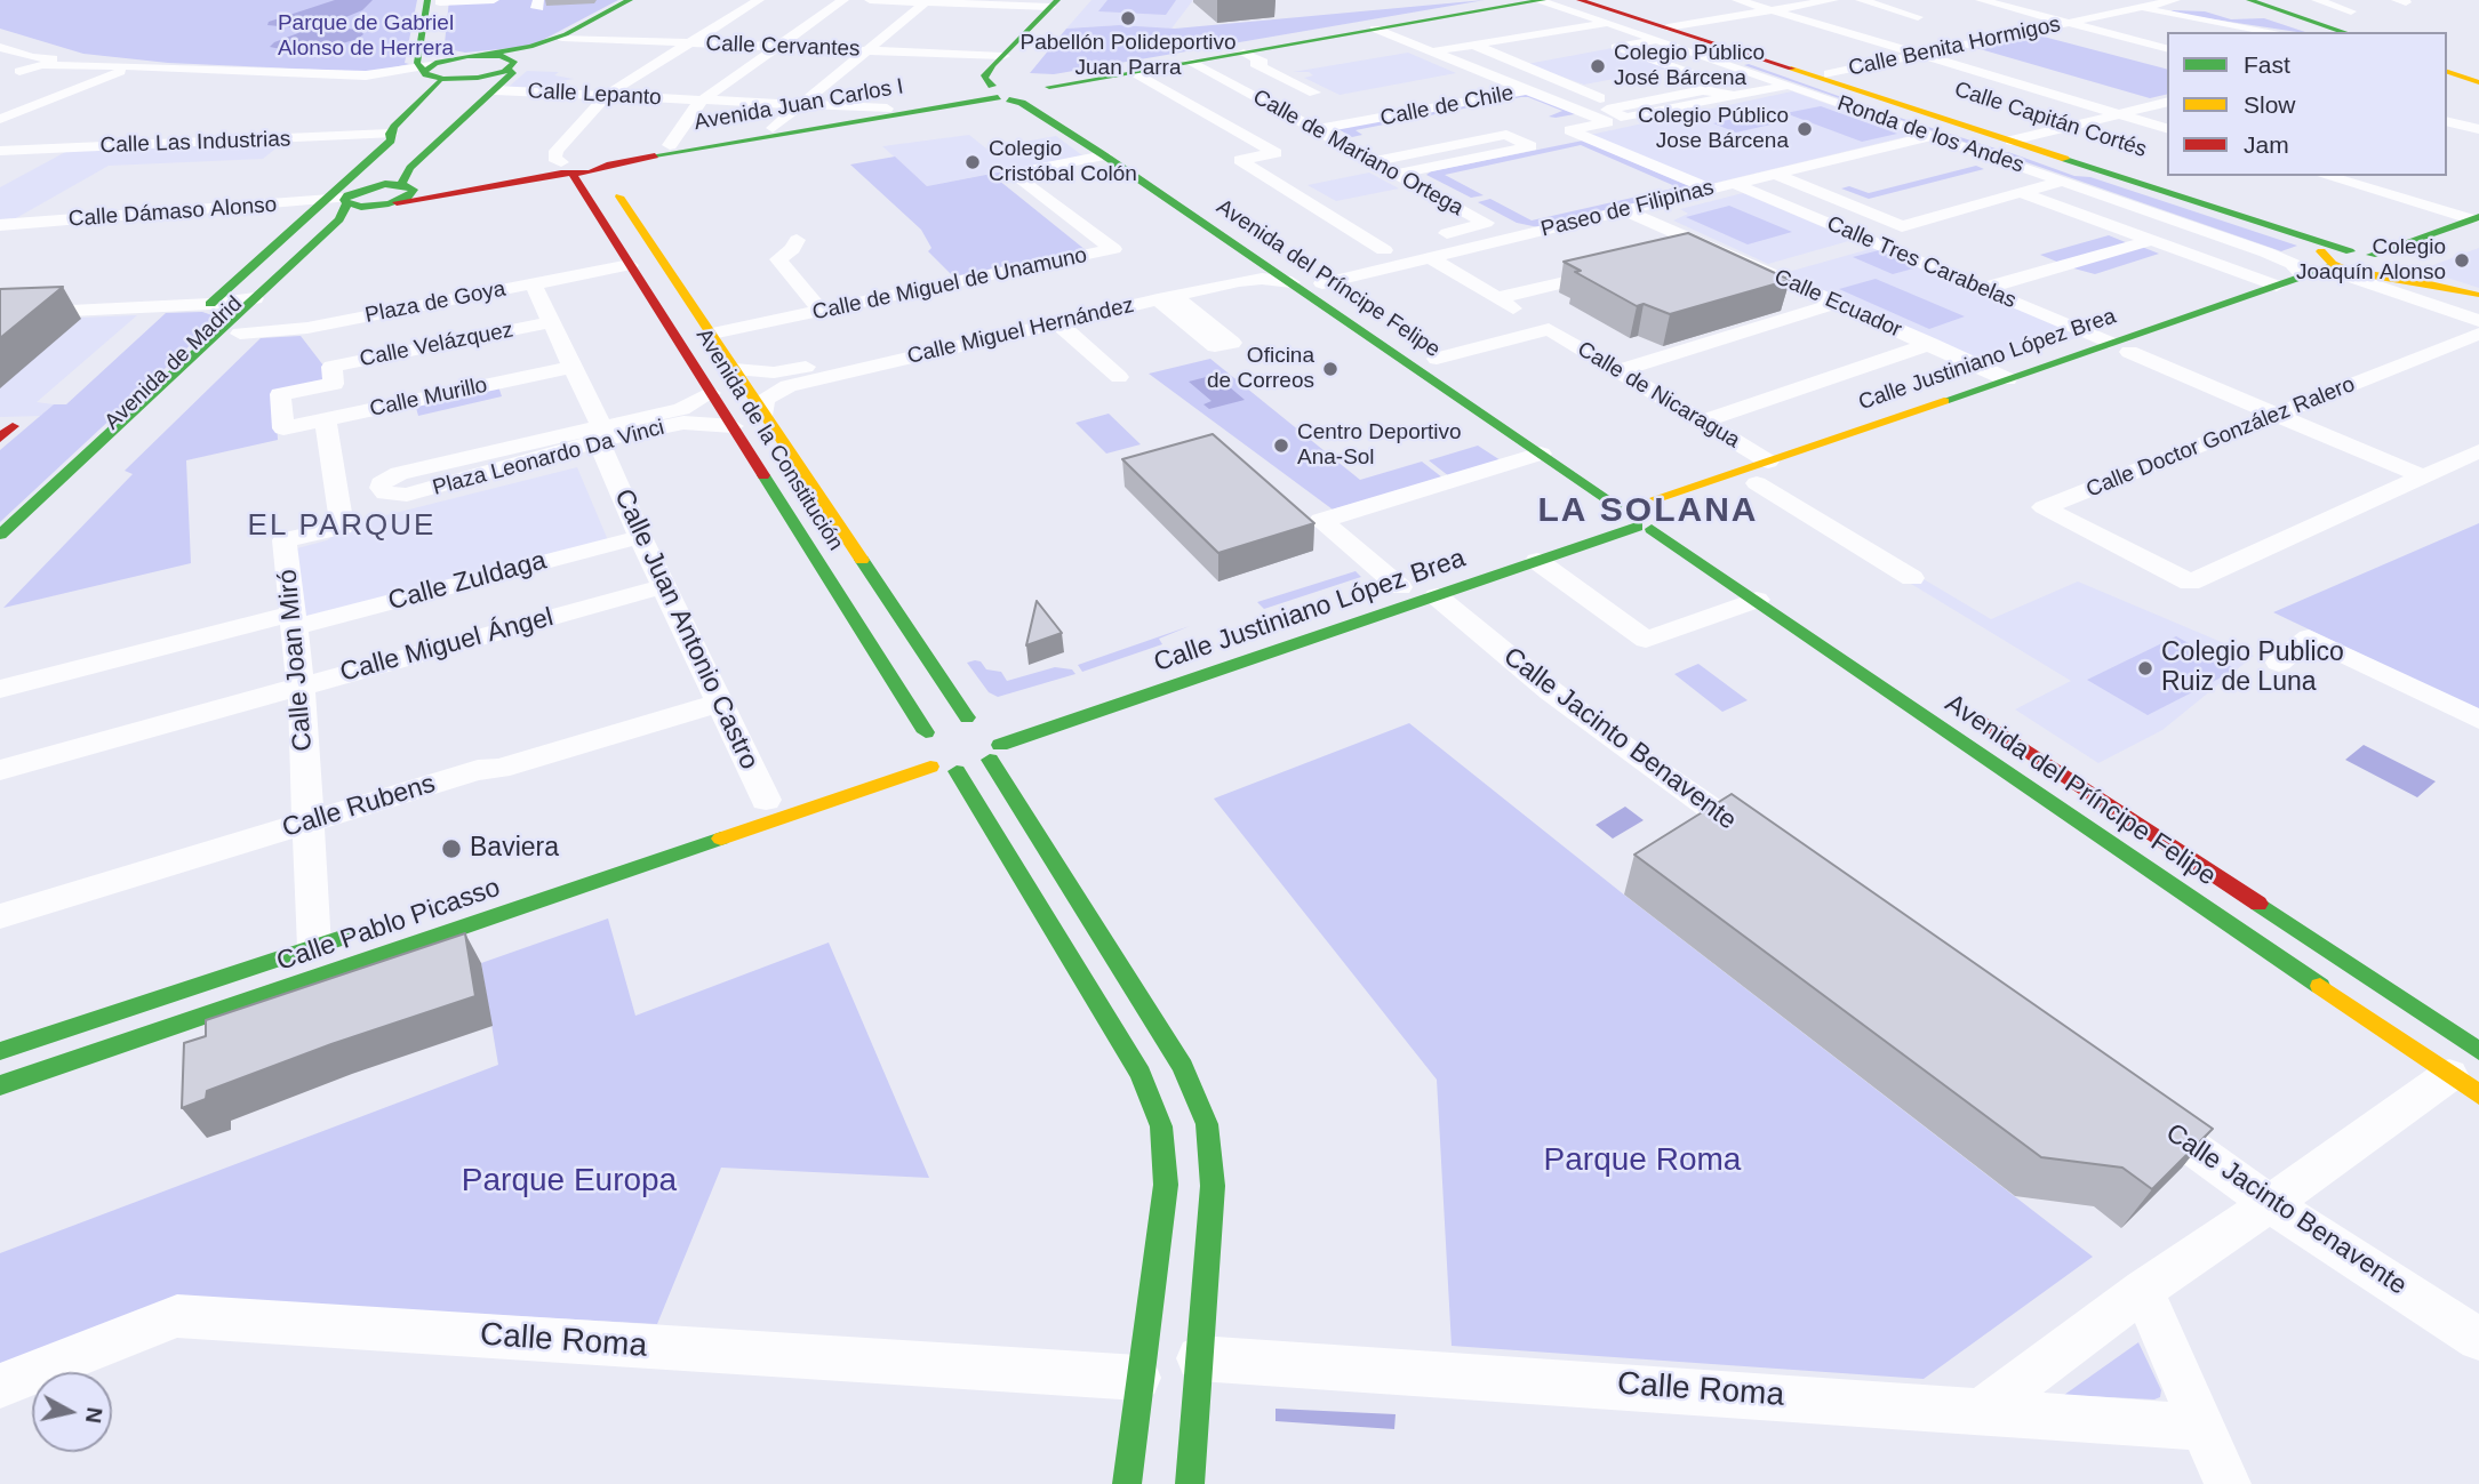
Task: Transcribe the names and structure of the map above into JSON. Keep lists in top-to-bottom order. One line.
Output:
{"streets":{"street":["Calle Cervantes","Calle Benita Hormigos","Calle Lepanto","Avenida Juan Carlos I","Calle de Chile","Calle Capitán Cortés","Ronda de los Andes","Calle Las Industrias","Calle de Mariano Ortega","Paseo de Filipinas","Calle Dámaso Alonso","Calle Tres Carabelas","Avenida del Príncipe Felipe","Calle de Miguel de Unamuno","Plaza de Goya","Calle Ecuador","Calle Miguel Hernández","Calle Velázquez","Calle Justiniano López Brea","Avenida de Madrid","Calle de Nicaragua","Calle Murillo","Calle Doctor González Ralero","Avenida de la Constitución","Plaza Leonardo Da Vinci","Calle Zuldaga","Calle Juan Antonio Castro","Calle Miguel Ángel","Calle Joan Miró","Calle Jacinto Benavente","Calle Rubens","Calle Pablo Picasso","Calle Roma"]},"crossings":[["Calle Benita Hormigos","Calle Capitán Cortés"],["Calle Lepanto","Avenida Juan Carlos I"],["Calle Lepanto","Avenida de Madrid"],["Avenida Juan Carlos I","Ronda de los Andes"],["Avenida Juan Carlos I","Calle de Mariano Ortega"],["Avenida Juan Carlos I","Avenida del Príncipe Felipe"],["Avenida Juan Carlos I","Avenida de Madrid"],["Avenida Juan Carlos I","Avenida de la Constitución"],["Calle de Chile","Calle de Mariano Ortega"],["Calle Capitán Cortés","Ronda de los Andes"],["Calle Capitán Cortés","Calle Justiniano López Brea"],["Ronda de los Andes","Paseo de Filipinas"],["Ronda de los Andes","Calle Justiniano López Brea"],["Calle Las Industrias","Avenida de Madrid"],["Calle de Mariano Ortega","Paseo de Filipinas"],["Calle de Mariano Ortega","Calle de Nicaragua"],["Paseo de Filipinas","Calle Tres Carabelas"],["Paseo de Filipinas","Avenida del Príncipe Felipe"],["Paseo de Filipinas","Calle Ecuador"],["Paseo de Filipinas","Calle de Nicaragua"],["Calle Dámaso Alonso","Avenida de Madrid"],["Calle Tres Carabelas","Calle Justiniano López Brea"],["Calle Tres Carabelas","Calle Doctor González Ralero"],["Avenida del Príncipe Felipe","Calle de Miguel de Unamuno"],["Avenida del Príncipe Felipe","Calle Miguel Hernández"],["Avenida del Príncipe Felipe","Calle Justiniano López Brea"],["Avenida del Príncipe Felipe","Calle de Nicaragua"],["Avenida del Príncipe Felipe","Calle Jacinto Benavente"],["Calle de Miguel de Unamuno","Avenida de la Constitución"],["Plaza de Goya","Avenida de Madrid"],["Plaza de Goya","Avenida de la Constitución"],["Plaza de Goya","Calle Juan Antonio Castro"],["Calle Ecuador","Calle Justiniano López Brea"],["Calle Miguel Hernández","Avenida de la Constitución"],["Calle Velázquez","Calle Murillo"],["Calle Velázquez","Calle Juan Antonio Castro"],["Calle Justiniano López Brea","Calle de Nicaragua"],["Calle Justiniano López Brea","Avenida de la Constitución"],["Calle Justiniano López Brea","Calle Jacinto Benavente"],["Calle Murillo","Calle Juan Antonio Castro"],["Calle Murillo","Calle Joan Miró"],["Avenida de la Constitución","Plaza Leonardo Da Vinci"],["Avenida de la Constitución","Calle Roma"],["Plaza Leonardo Da Vinci","Calle Juan Antonio Castro"],["Calle Zuldaga","Calle Juan Antonio Castro"],["Calle Zuldaga","Calle Joan Miró"],["Calle Juan Antonio Castro","Calle Miguel Ángel"],["Calle Juan Antonio Castro","Calle Rubens"],["Calle Miguel Ángel","Calle Joan Miró"],["Calle Joan Miró","Calle Rubens"],["Calle Joan Miró","Calle Pablo Picasso"]],"districts":["LA SOLANA","EL PARQUE"],"parks":["Parque de Gabriel Alonso de Herrera","Parque Roma","Parque Europa"],"places":["Pabellón Polideportivo Juan Parra","Colegio Público José Bárcena","Colegio Público Jose Bárcena","Colegio Cristóbal Colón","Colegio Joaquín Alonso","Oficina de Correos","Centro Deportivo Ana-Sol","Colegio Publico Ruiz de Luna","Baviera"],"legend":["Fast","Slow","Jam"],"north":"right"}
